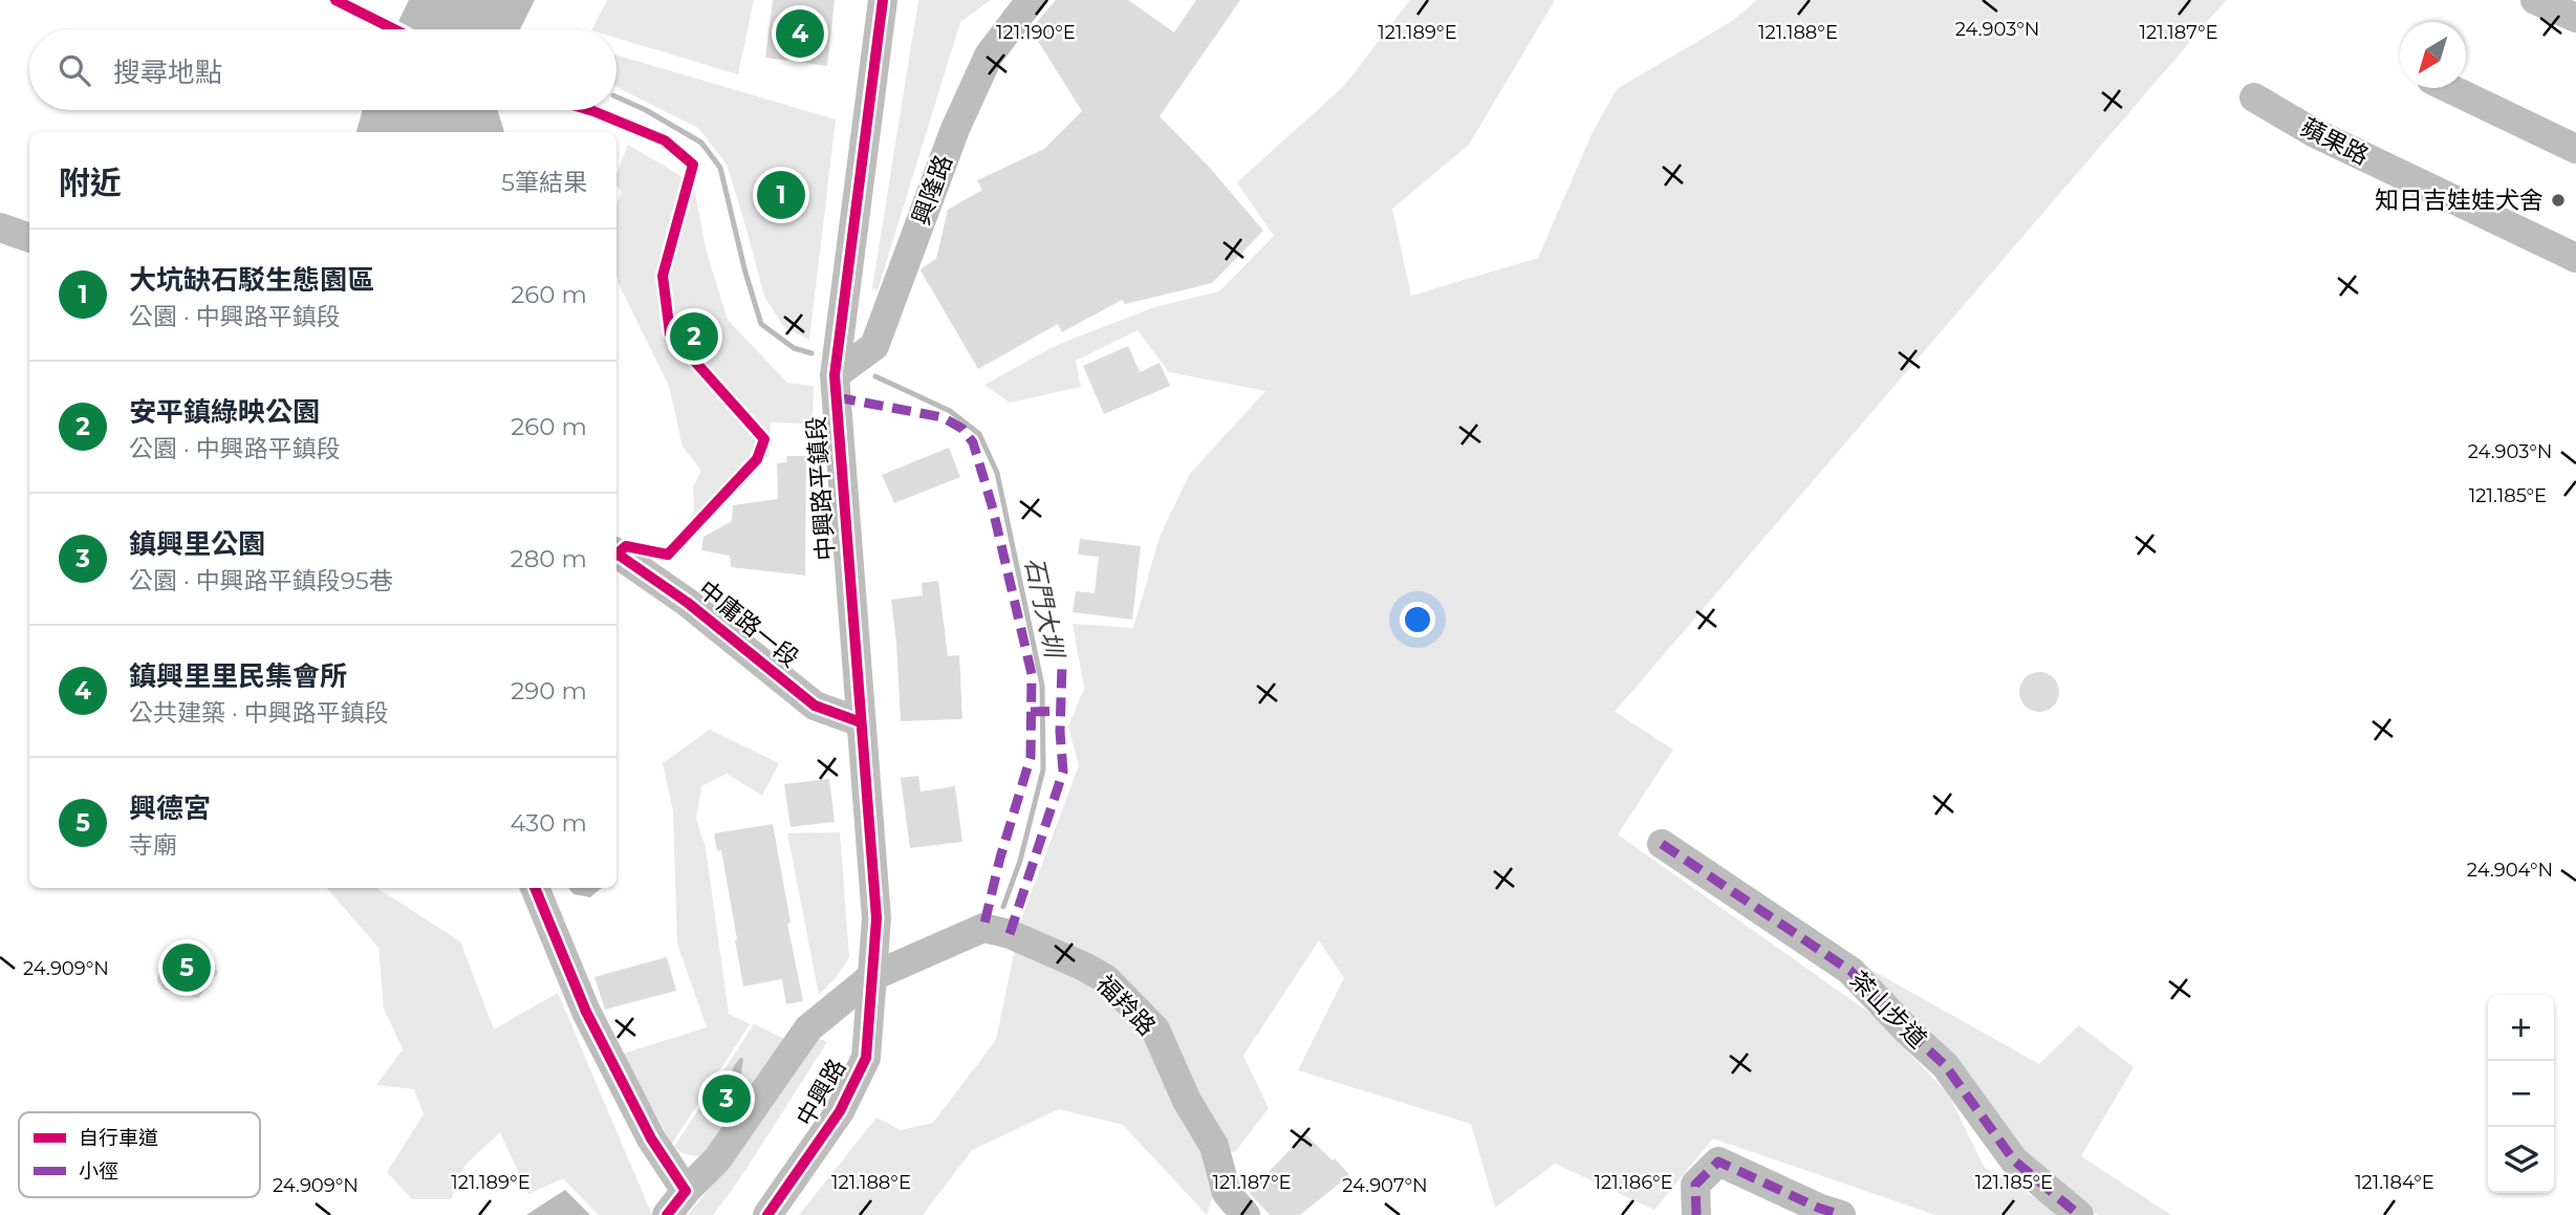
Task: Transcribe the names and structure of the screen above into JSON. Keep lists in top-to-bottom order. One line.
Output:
{"streets":{"street":["蘋果路","興隆路","中興路平鎮段","中庸路一段","福羚路","茶山步道","中興路"]},"crossings":[["興隆路","中興路平鎮段"],["中興路平鎮段","中庸路一段"],["中興路平鎮段","福羚路"],["中興路平鎮段","中興路"],["福羚路","中興路"]],"water":["石門大圳"],"places":["知日吉娃娃犬舍"],"legend":["自行車道","小徑"],"north":"bottom left","page":{"pins":["4","1","2","5","3"],"search":"搜尋地點","heading":["附近","5筆結果"],"list":[{"mark":"1","name":"大坑缺石駁生態園區","note":"公園 · 中興路平鎮段","value":"260 m"},{"mark":"2","name":"安平鎮綠映公園","note":"公園 · 中興路平鎮段","value":"260 m"},{"mark":"3","name":"鎮興里公園","note":"公園 · 中興路平鎮段95巷","value":"280 m"},{"mark":"4","name":"鎮興里里民集會所","note":"公共建築 · 中興路平鎮段","value":"290 m"},{"mark":"5","name":"興德宮","note":"寺廟","value":"430 m"}],"map_buttons":["+","−"]},"coordinates":["24.903°N","121.190°E","121.189°E","121.188°E","121.187°E","121.185°E","24.904°N","24.909°N","121.186°E","121.184°E","24.907°N"]}
